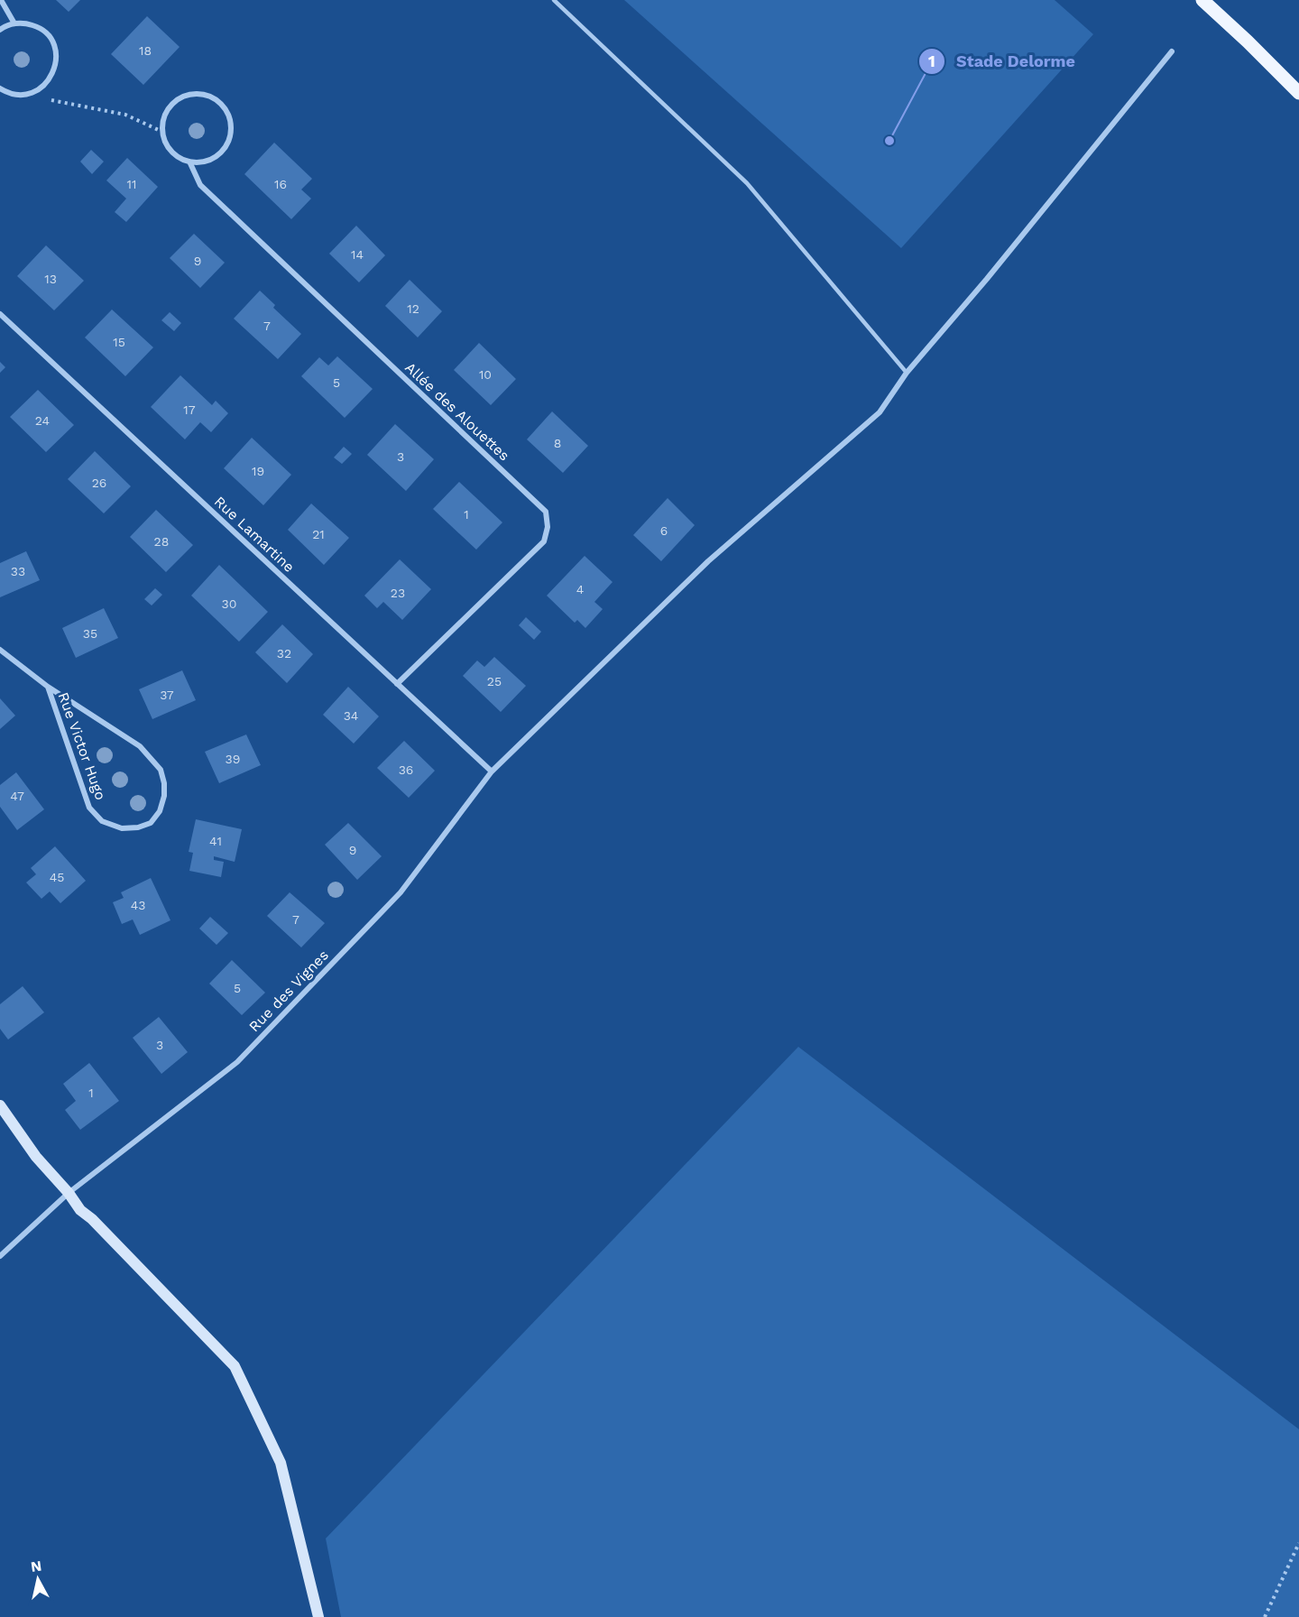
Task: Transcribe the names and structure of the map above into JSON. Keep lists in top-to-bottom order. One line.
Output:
{"streets":{"street":["Allée des Alouettes","Rue Lamartine","Rue Victor Hugo","Rue des Vignes"]},"crossings":[["Allée des Alouettes","Rue Lamartine"],["Rue Lamartine","Rue des Vignes"]],"places":["Stade Delorme"],"house_numbers":["18","11","16","14","9","13","12","7","15","10","5","17","24","8","3","19","26","1","6","21","28","33","4","23","30","35","32","25","37","34","39","36","47","41","9","45","43","7","5","3","1"],"north":"top"}
